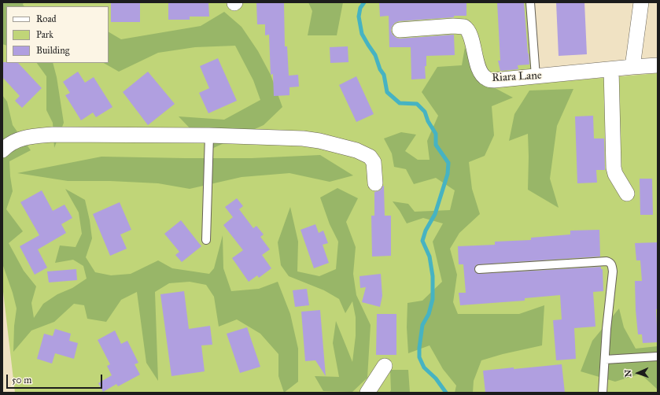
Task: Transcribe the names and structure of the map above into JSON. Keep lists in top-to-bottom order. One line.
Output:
{"streets":{"street":["Riara Lane"]},"legend":["Road","Park","Building"],"scale_bar":"50 m","north":"left"}
